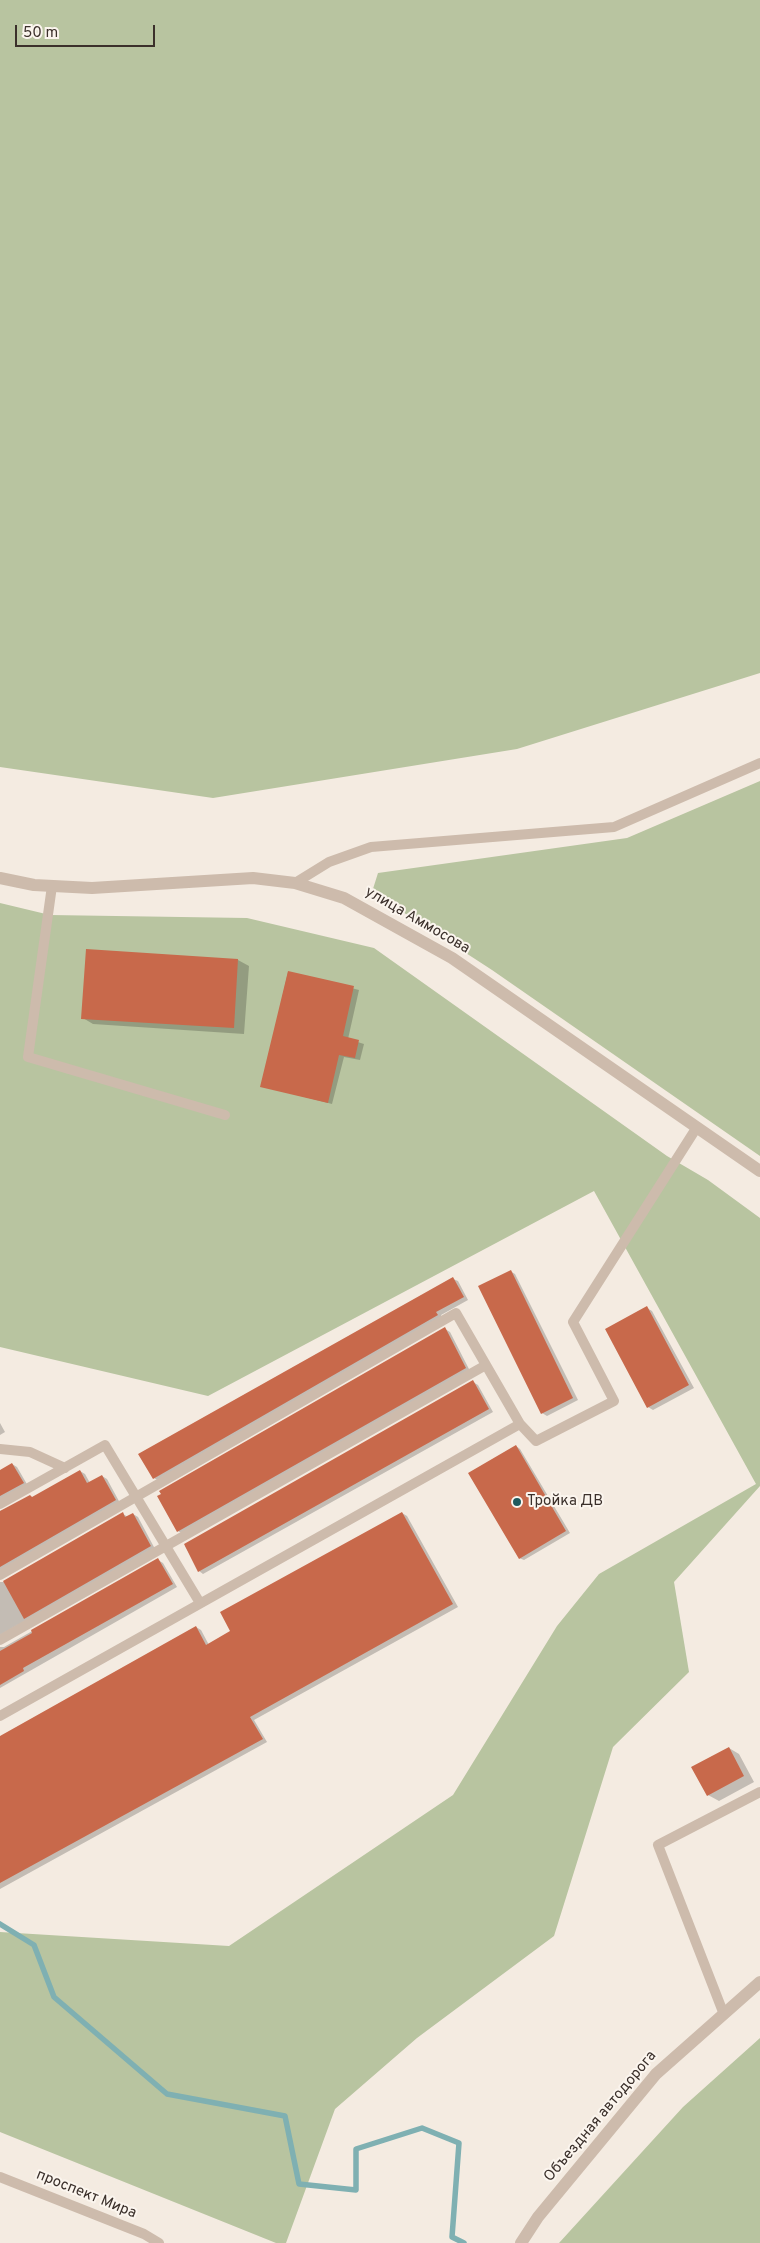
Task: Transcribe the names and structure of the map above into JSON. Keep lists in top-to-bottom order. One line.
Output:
{"streets":{"street":["улица Аммосова","Объездная автодорога"],"lane":["проспект Мира"]},"places":["Тройка ДВ"],"scale_bar":"50 m"}
